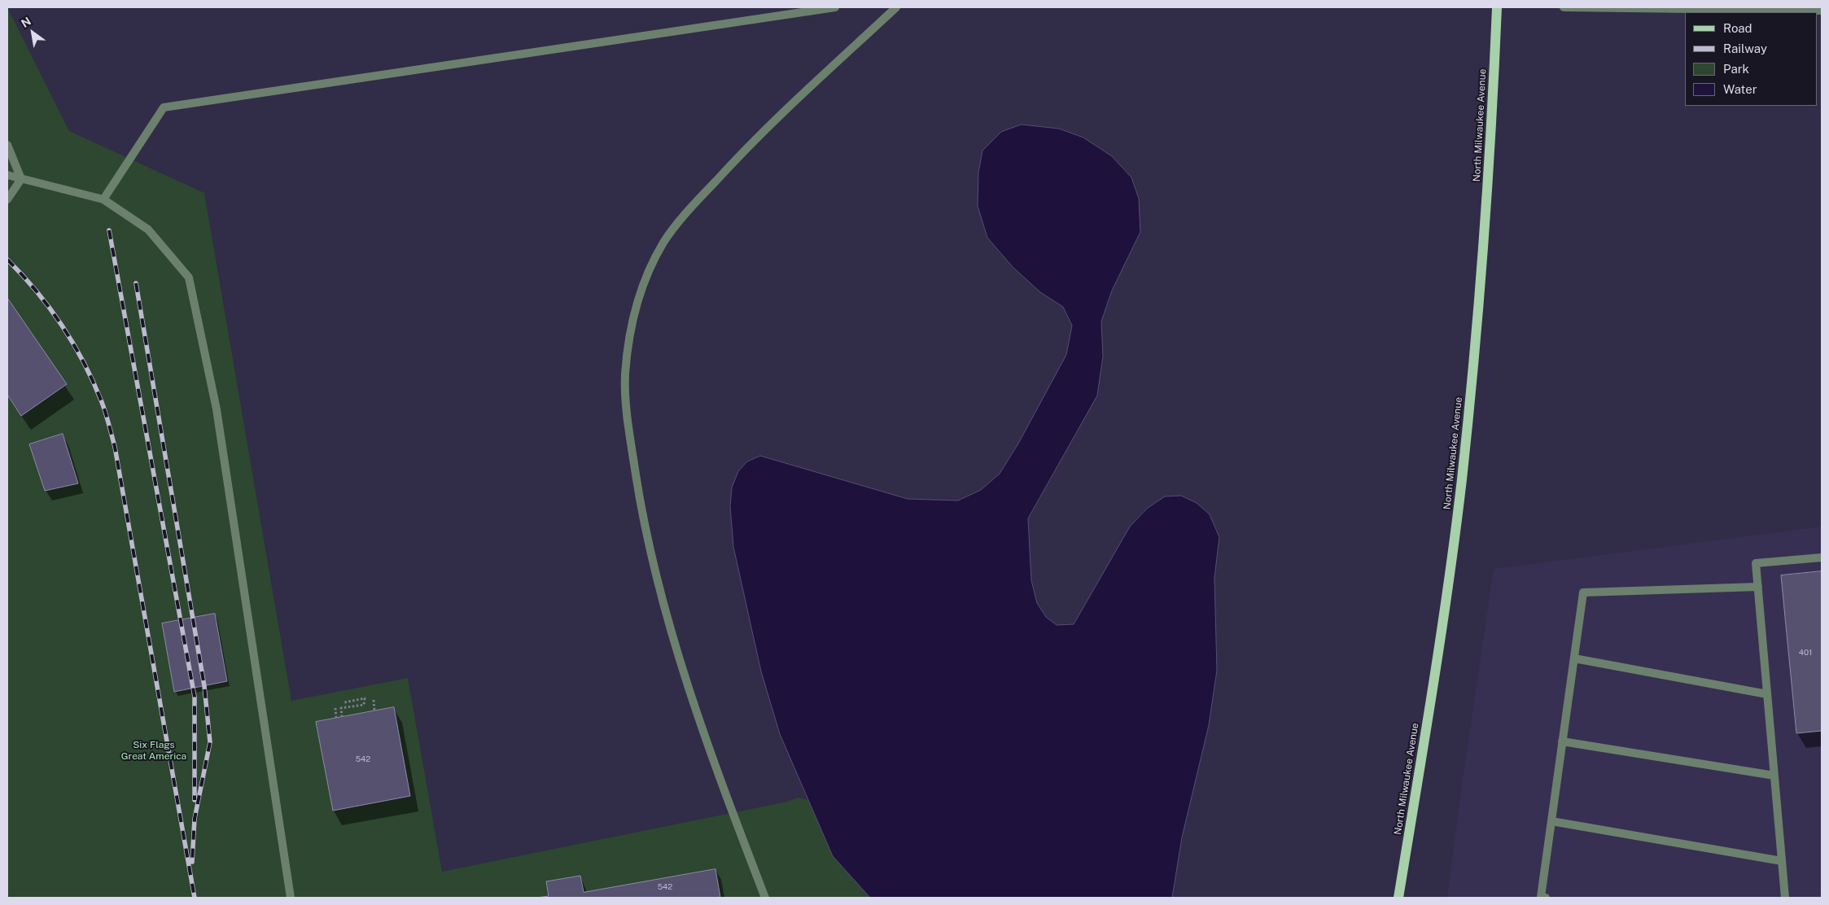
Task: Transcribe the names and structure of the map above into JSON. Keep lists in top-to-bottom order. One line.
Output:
{"streets":{"main road":["North Milwaukee Avenue"]},"parks":["Six Flags Great America"],"house_numbers":["401","542","542"],"legend":["Road","Railway","Park","Water"],"north":"top left"}
